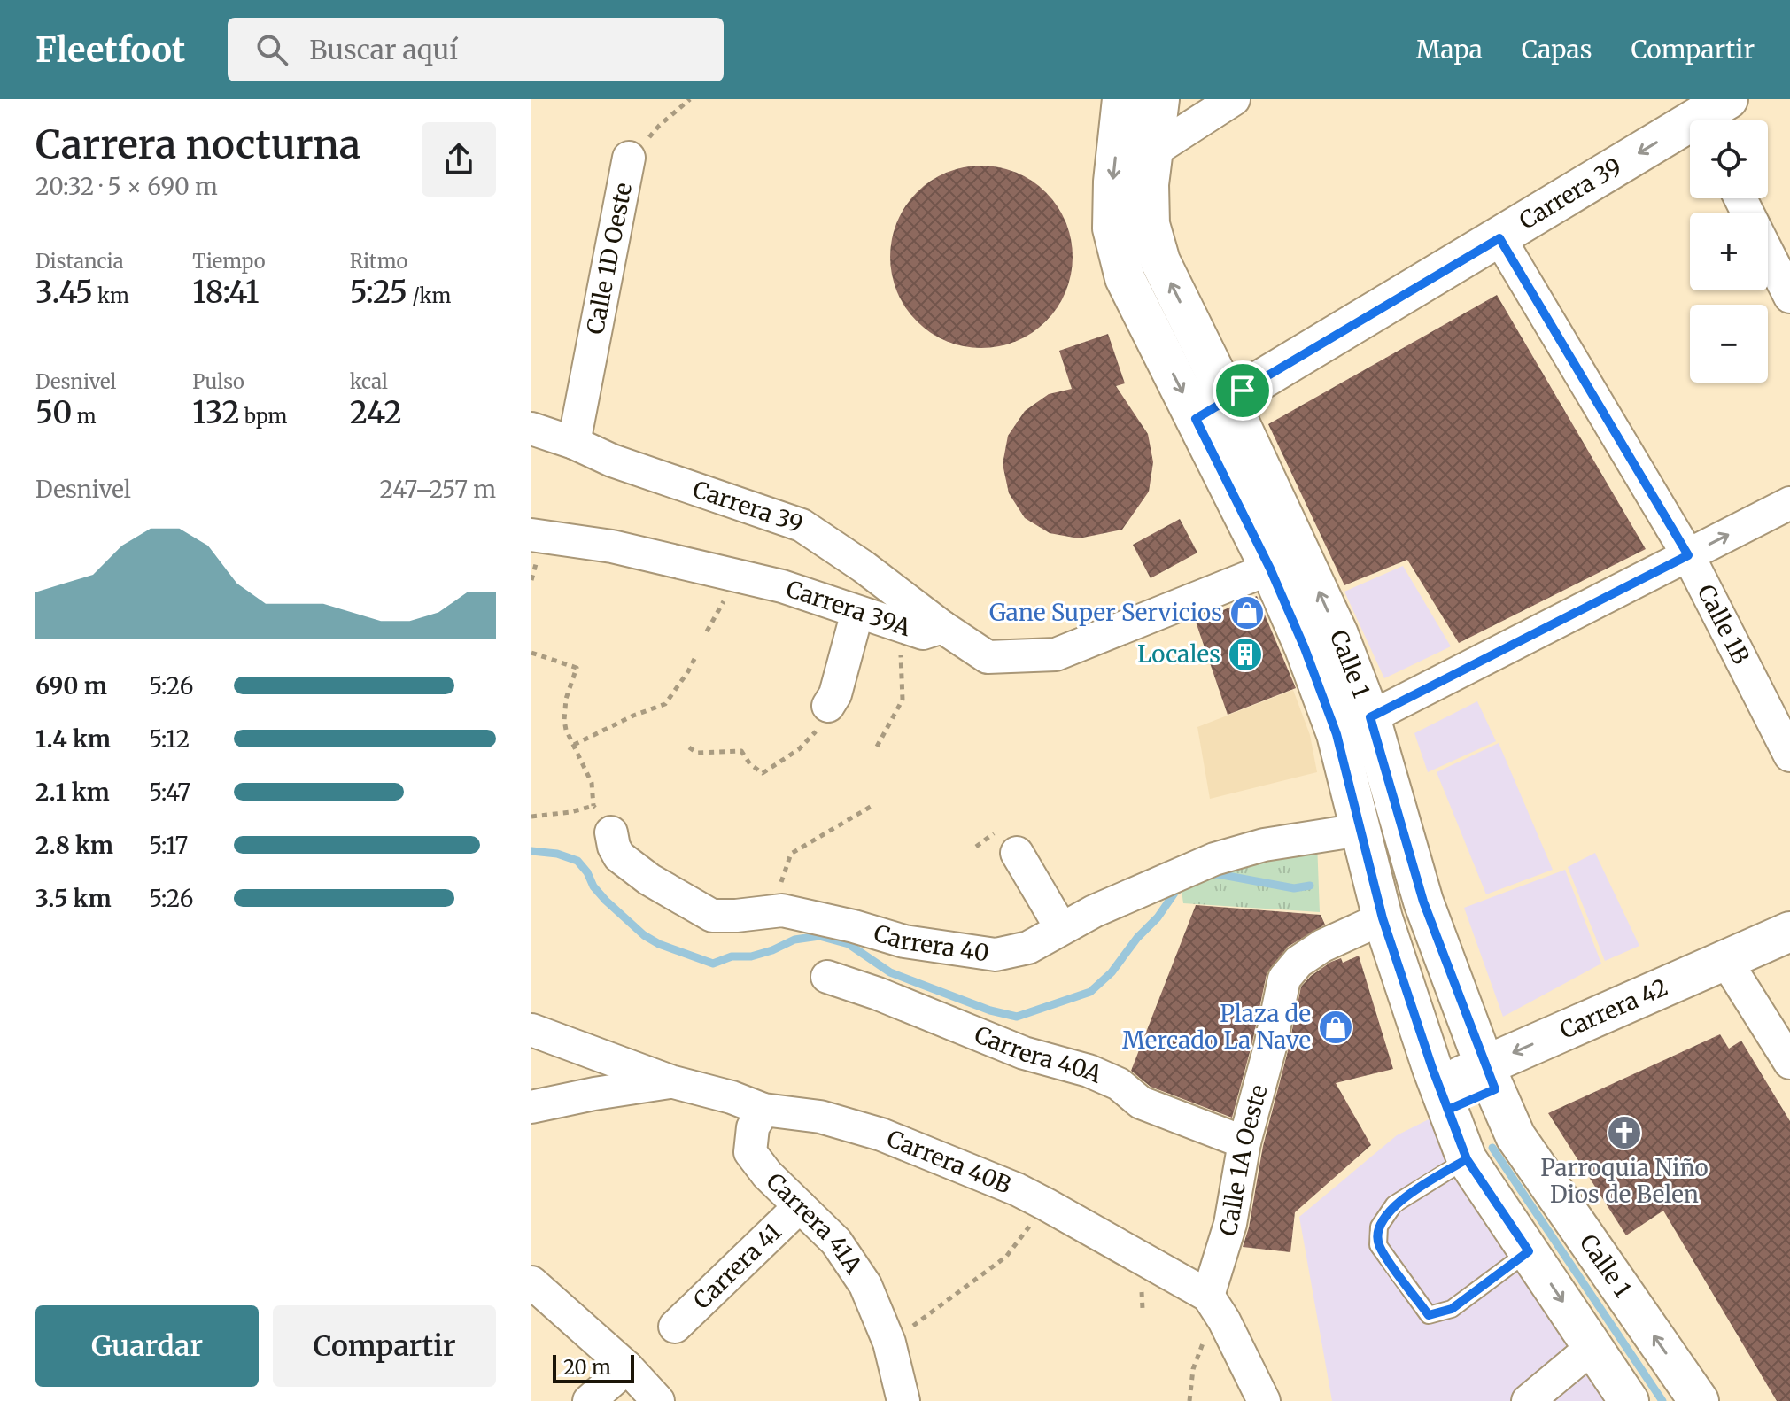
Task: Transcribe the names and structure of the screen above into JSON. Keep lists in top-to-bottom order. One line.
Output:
{"streets":{"main road":["Carrera 39","Calle 1","Carrera 42"],"street":["Calle 1D Oeste","Carrera 39A","Calle 1B","Carrera 40","Carrera 40A","Calle 1A Oeste","Carrera 40B","Carrera 41A","Carrera 41"]},"crossings":[["Carrera 39","Calle 1D Oeste"],["Carrera 39","Carrera 39A"],["Carrera 39","Calle 1B"],["Carrera 39","Calle 1"],["Carrera 39A","Calle 1"],["Calle 1","Carrera 40"],["Calle 1","Carrera 42"],["Calle 1","Calle 1A Oeste"],["Carrera 40A","Calle 1A Oeste"],["Calle 1A Oeste","Carrera 40B"],["Carrera 40B","Carrera 41A"],["Carrera 41A","Carrera 41"]],"places":{"shop":["Gane Super Servicios","Plaza de Mercado La Nave"],"building":["Locales"],"church":["Parroquia Niño Dios de Belen"]},"scale_bar":"20 m","page":{"header":"Fleetfoot","search":"Buscar aquí","nav":["Mapa","Capas","Compartir"],"heading":["Carrera nocturna","20:32 · 5 × 690 m"],"map_buttons":["+","−"],"stats":[["Distancia","3.45 km"],["Tiempo","18:41"],["Ritmo","5:25 /km"],["Desnivel","50 m"],["Pulso","132 bpm"],["kcal","242"]],"chart":["Desnivel","247–257 m"],"list":[{"name":"690 m","note":"5:26"},{"name":"1.4 km","note":"5:12"},{"name":"2.1 km","note":"5:47"},{"name":"2.8 km","note":"5:17"},{"name":"3.5 km","note":"5:26"}],"buttons":["Guardar","Compartir"],"scale":"20 m"}}
